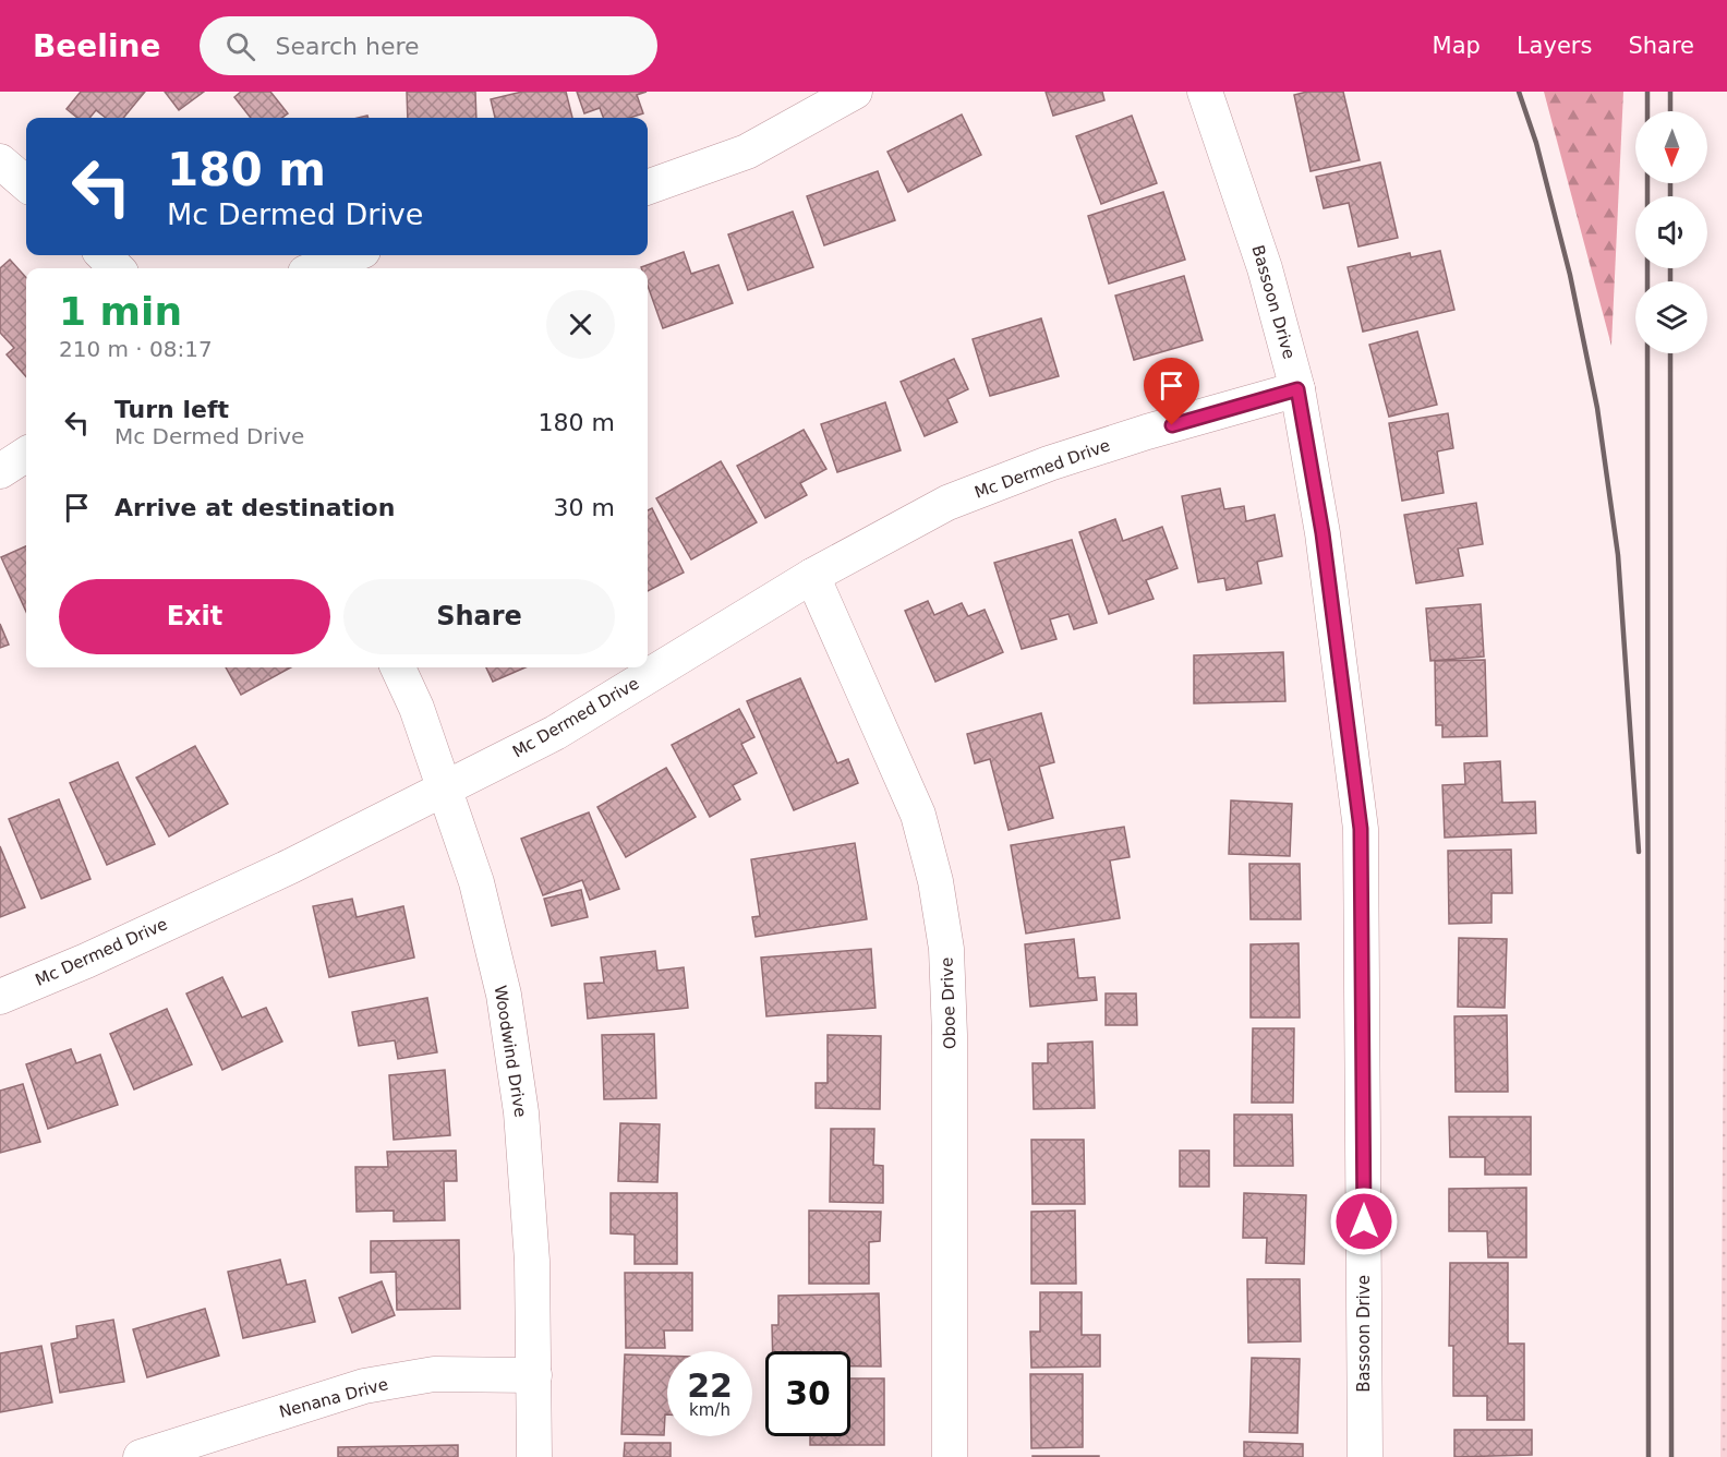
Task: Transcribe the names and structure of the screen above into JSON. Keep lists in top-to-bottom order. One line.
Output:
{"streets":{"street":["Bassoon Drive","Mc Dermed Drive","Oboe Drive","Woodwind Drive","Nenana Drive"]},"crossings":[["Bassoon Drive","Mc Dermed Drive"],["Mc Dermed Drive","Oboe Drive"],["Mc Dermed Drive","Woodwind Drive"],["Woodwind Drive","Nenana Drive"]],"north":"bottom","page":{"header":"Beeline","search":"Search here","nav":["Map","Layers","Share"],"turn":["180 m","Mc Dermed Drive"],"heading":["1 min","210 m · 08:17"],"list":[{"name":"Turn left","note":"Mc Dermed Drive","value":"180 m"},{"name":"Arrive at destination","value":"30 m"}],"buttons":["Exit","Share"],"speed":"22 km/h","limit":"30"}}
